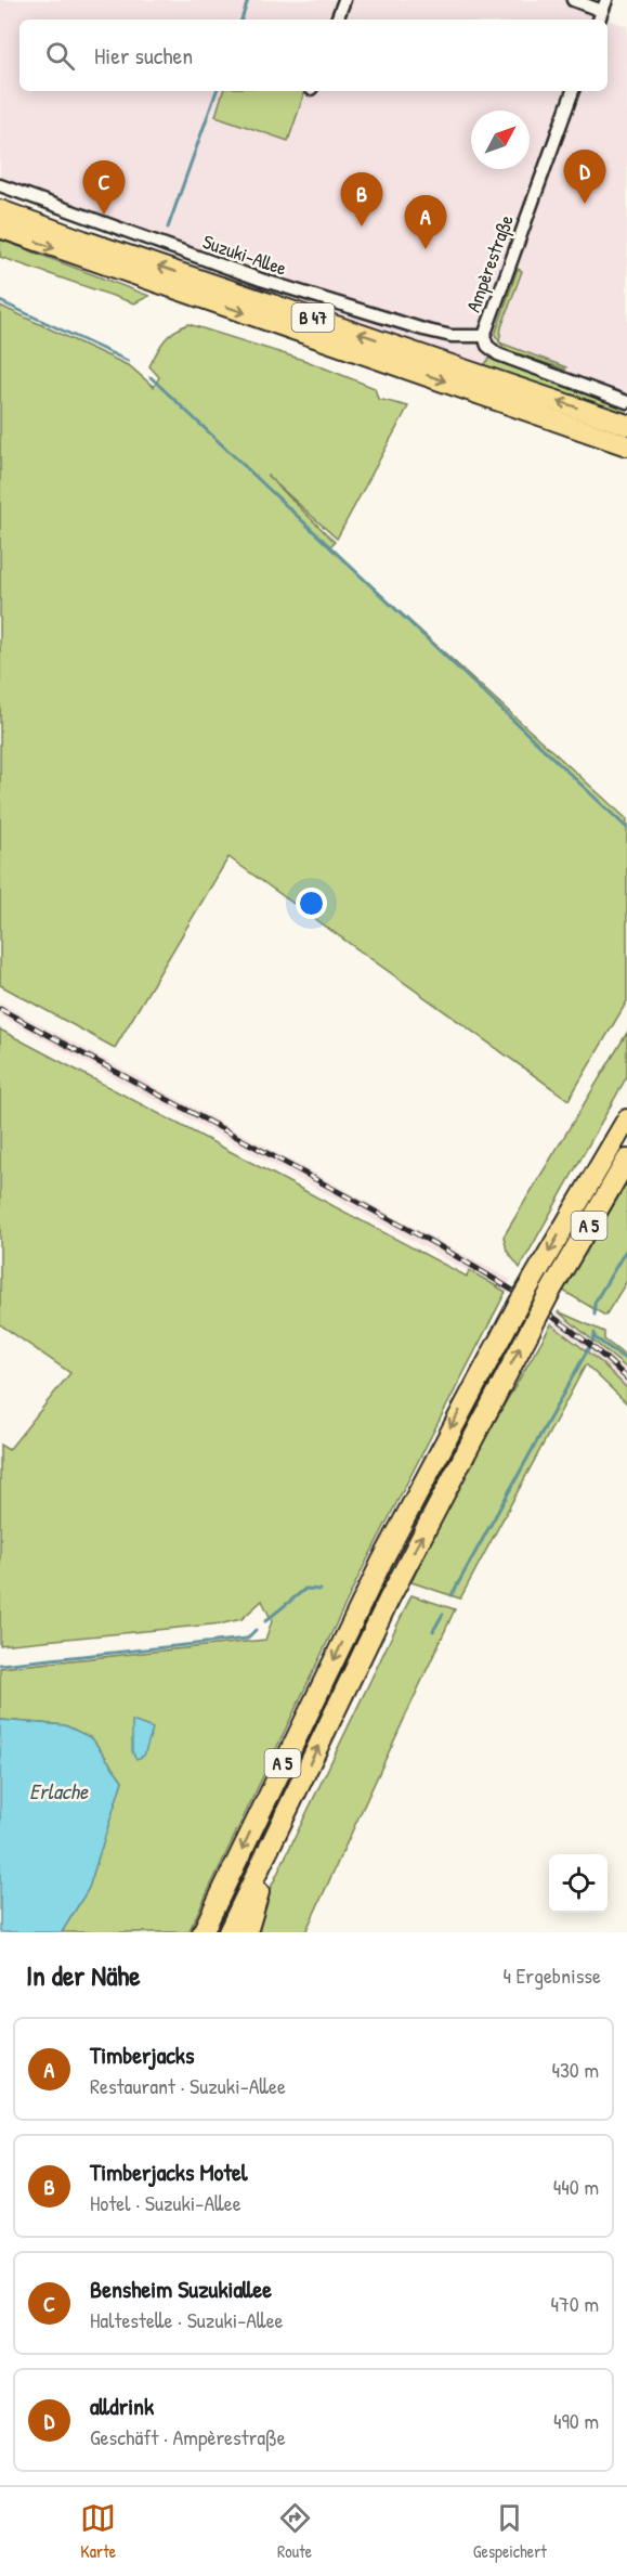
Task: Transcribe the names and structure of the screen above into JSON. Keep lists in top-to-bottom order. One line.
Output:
{"streets":{"highway":["B 47","A 5"],"street":["Suzuki-Allee","Ampèrestraße"]},"crossings":[["Suzuki-Allee","Ampèrestraße"]],"water":["Erlache"],"north":"top right","page":{"search":"Hier suchen","pins":["D","C","B","A"],"heading":["In der Nähe","4 Ergebnisse"],"list":[{"mark":"A","name":"Timberjacks","note":"Restaurant · Suzuki-Allee","value":"430 m"},{"mark":"B","name":"Timberjacks Motel","note":"Hotel · Suzuki-Allee","value":"440 m"},{"mark":"C","name":"Bensheim Suzukiallee","note":"Haltestelle · Suzuki-Allee","value":"470 m"},{"mark":"D","name":"alldrink","note":"Geschäft · Ampèrestraße","value":"490 m"}],"nav":["Karte","Route","Gespeichert"]}}
